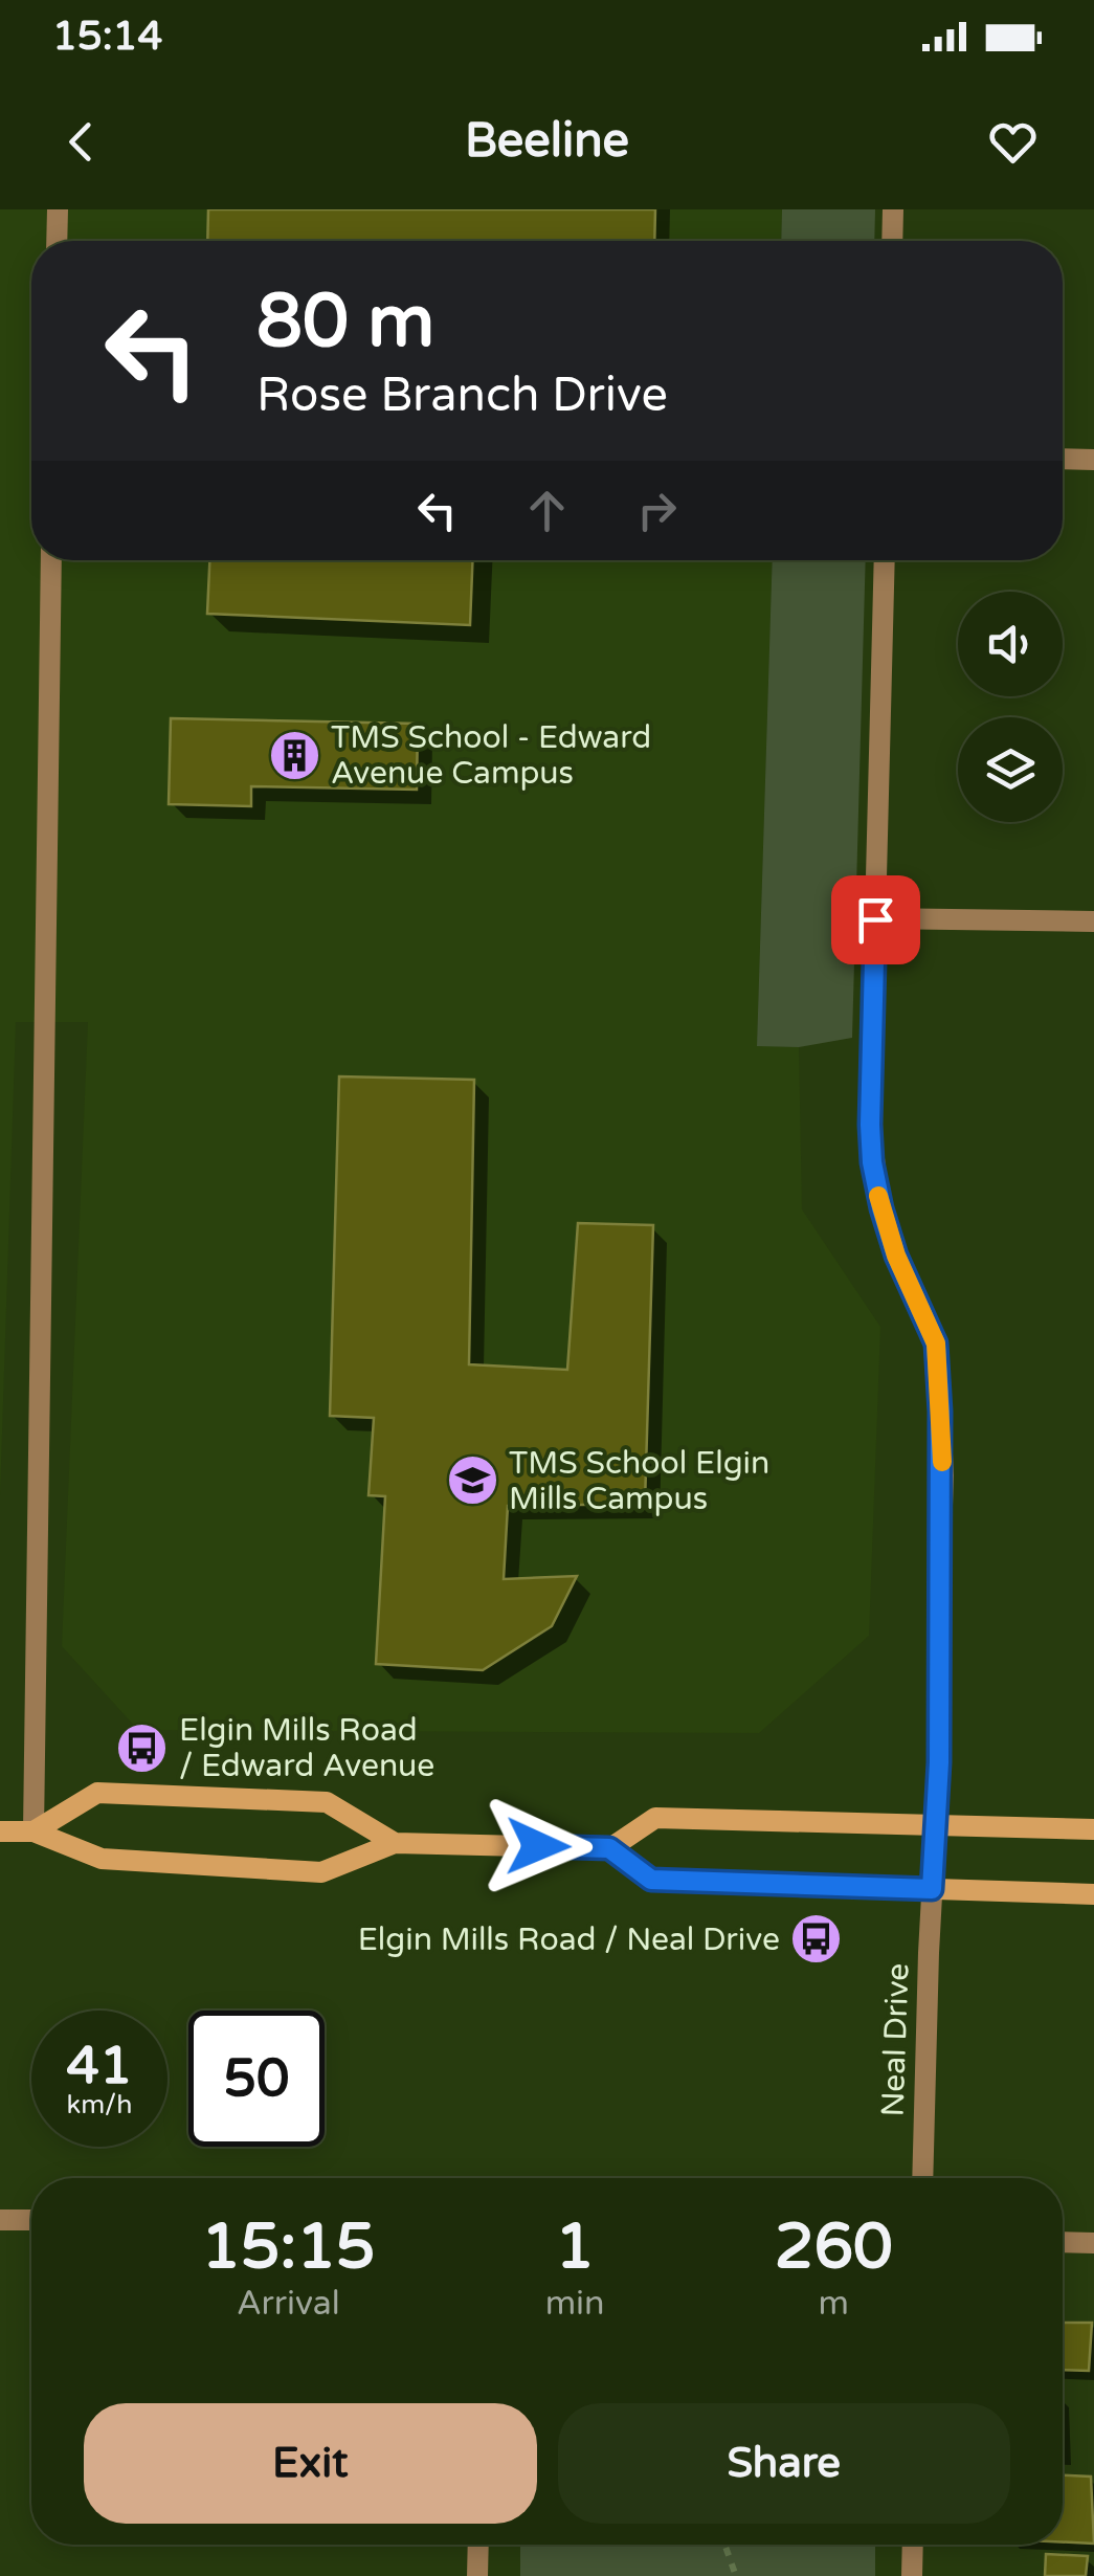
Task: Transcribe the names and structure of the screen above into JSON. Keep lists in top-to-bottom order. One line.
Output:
{"streets":{"street":["Neal Drive"]},"places":{"building":["TMS School - Edward Avenue Campus"],"school or university":["TMS School Elgin Mills Campus"],"bus stop":["Elgin Mills Road / Edward Avenue","Elgin Mills Road / Neal Drive"]},"page":{"status":"15:14","header":"Beeline","turn":["80 m","Rose Branch Drive"],"speed":"41 km/h","limit":"50","eta":["15:15","Arrival","1","min","260","m"],"buttons":["Exit","Share"]}}
